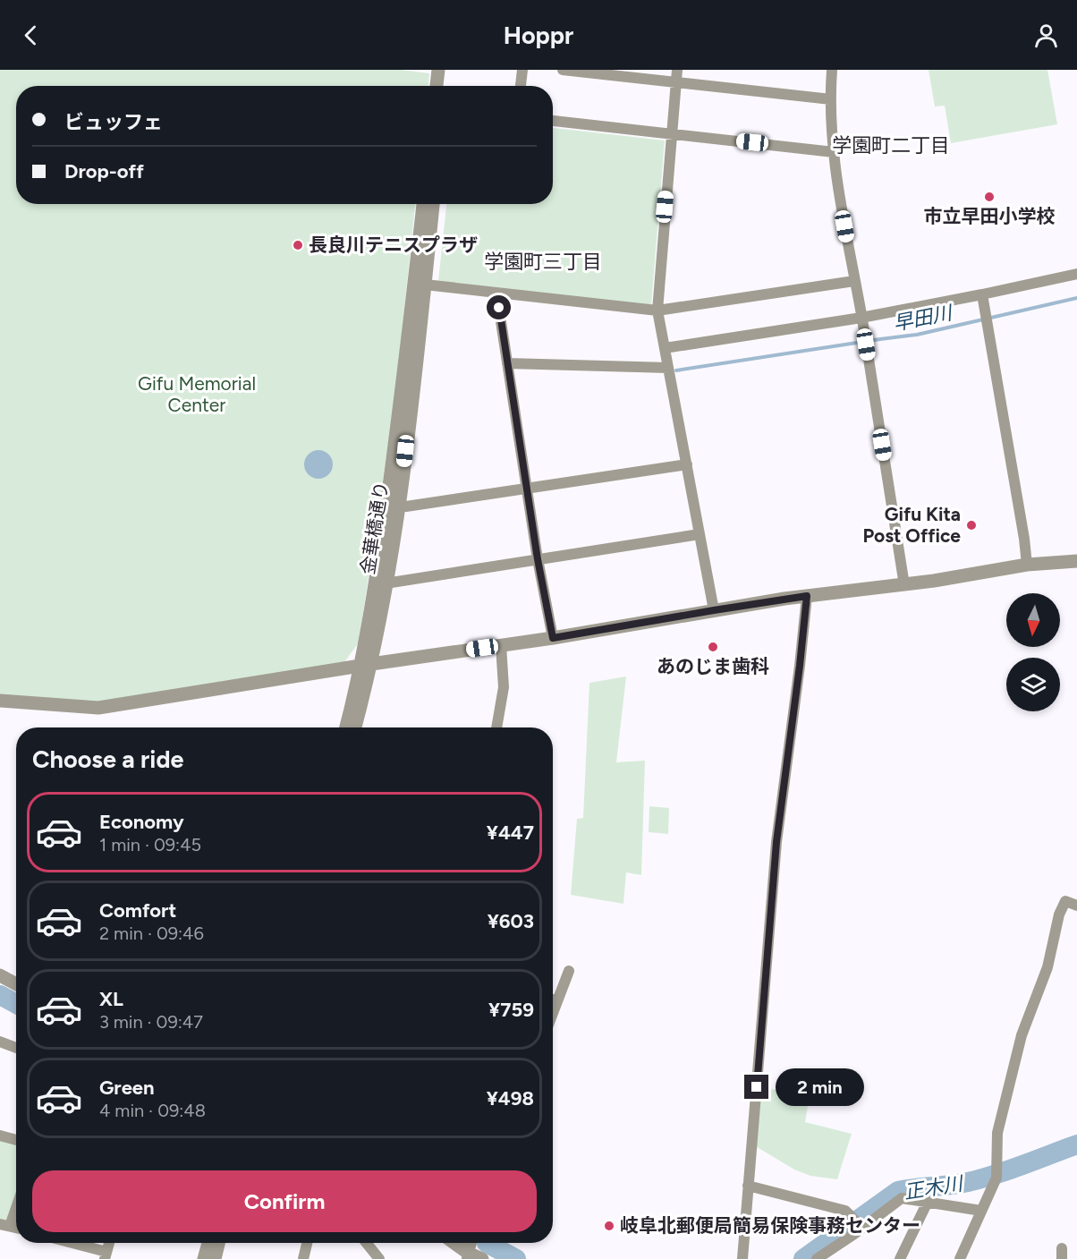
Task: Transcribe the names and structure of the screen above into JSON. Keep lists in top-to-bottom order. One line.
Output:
{"streets":{"street":["金華橋通り"]},"districts":["学園町二丁目","学園町三丁目"],"water":["早田川","正木川"],"parks":["Gifu Memorial Center"],"places":["市立早田小学校","長良川テニスプラザ","Gifu Kita Post Office","あのじま歯科","岐阜北郵便局簡易保険事務センター"],"north":"bottom","page":{"header":"Hoppr","banner":["ビュッフェ","Drop-off"],"heading":"Choose a ride","list":[{"name":"Economy","note":"1 min · 09:45","value":"¥447"},{"name":"Comfort","note":"2 min · 09:46","value":"¥603"},{"name":"XL","note":"3 min · 09:47","value":"¥759"},{"name":"Green","note":"4 min · 09:48","value":"¥498"}],"bubble":"2 min","buttons":"Confirm"}}
